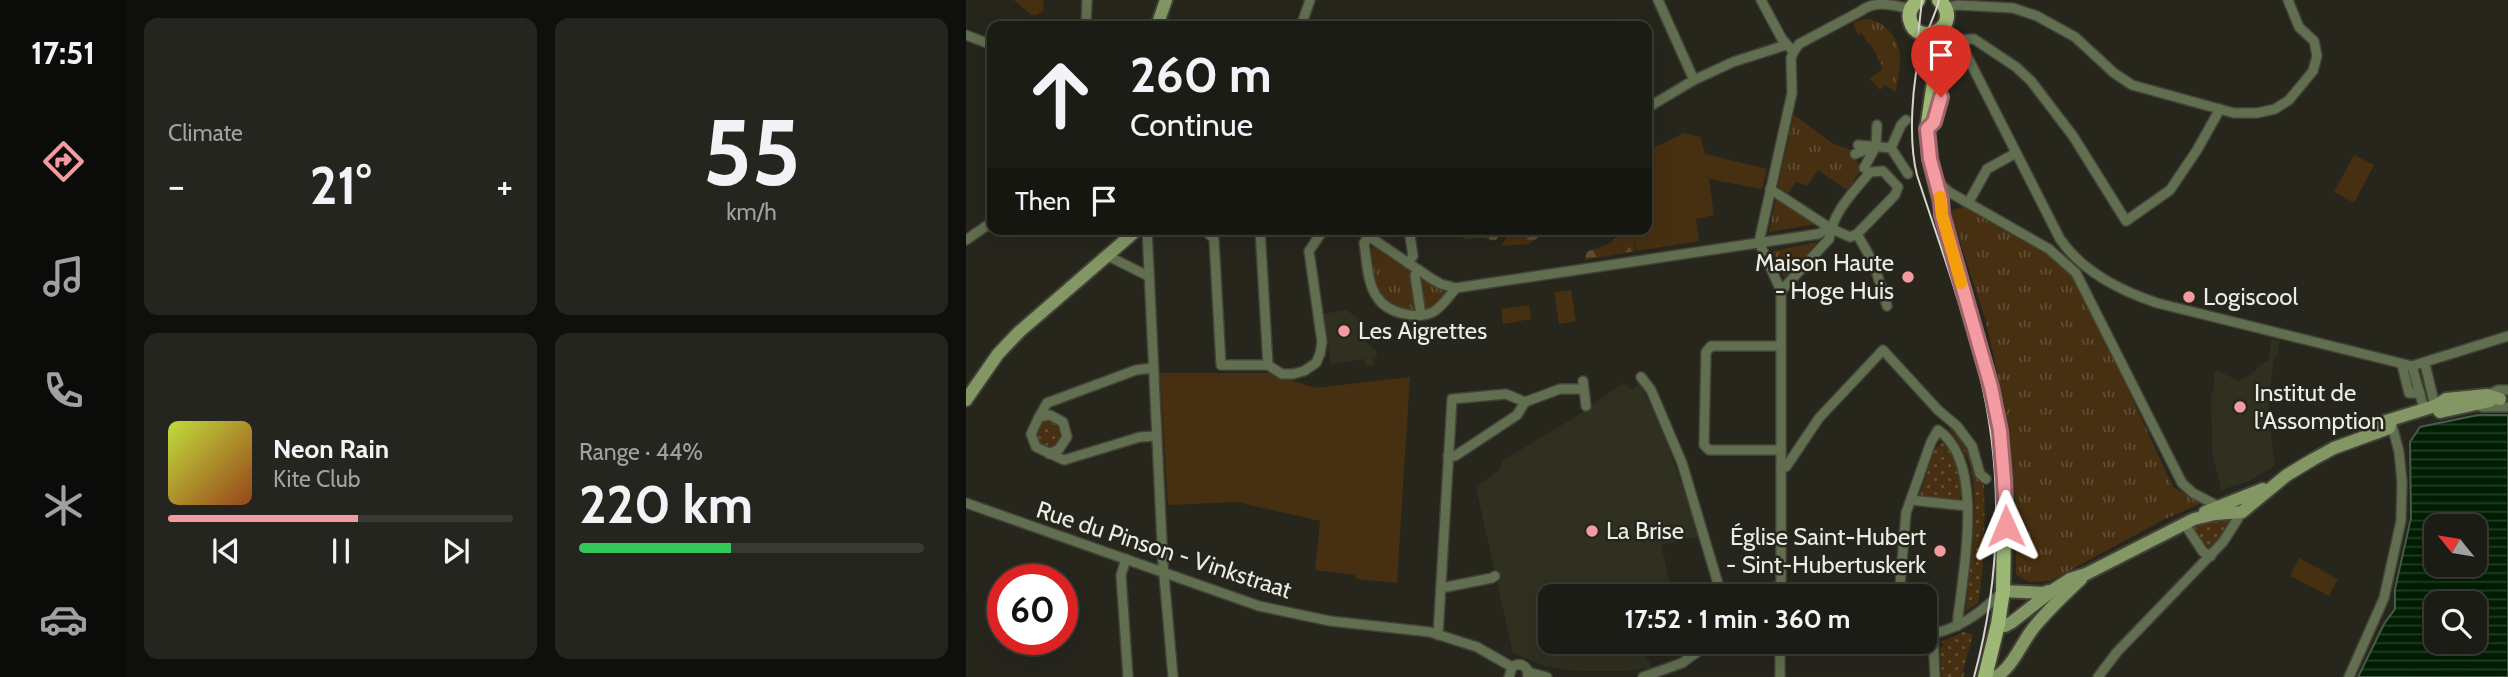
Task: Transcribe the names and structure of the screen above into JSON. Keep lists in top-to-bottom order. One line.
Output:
{"streets":{"street":["Rue du Pinson - Vinkstraat"]},"places":["Maison Haute - Hoge Huis","Logiscool","Les Aigrettes","Institut de l'Assomption","La Brise","Église Saint-Hubert - Sint-Hubertuskerk"],"north":"top left","page":{"tabs":"17:51","tile":["Climate",["55","km/h"],["Range · 44%","220 km"]],"turn":["260 m","Continue"],"heat":["−","21°","+"],"then":"Then","song":["Neon Rain","Kite Club"],"limit":"60","trip":"17:52 · 1 min · 360 m"}}
